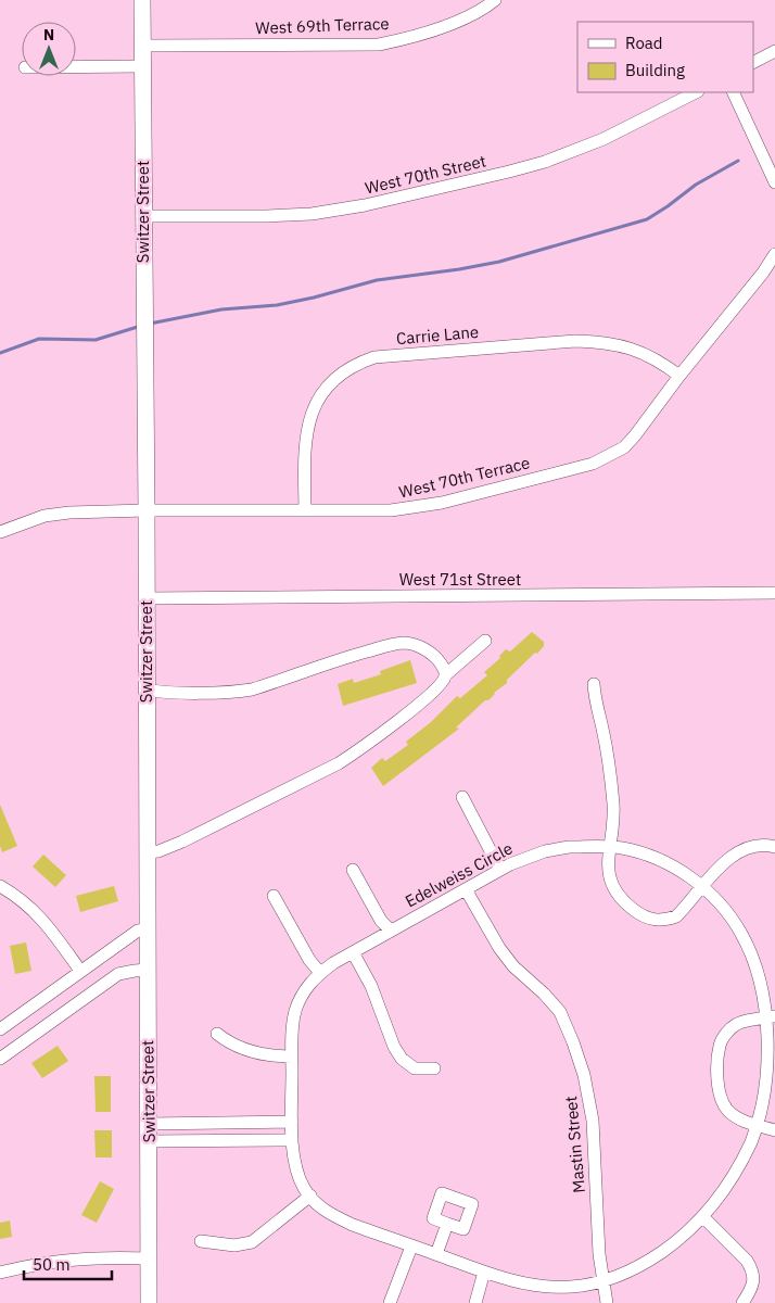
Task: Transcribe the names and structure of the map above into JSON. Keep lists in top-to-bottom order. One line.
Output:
{"streets":{"street":["West 69th Terrace","West 70th Street","Switzer Street","Carrie Lane","West 70th Terrace","West 71st Street","Edelweiss Circle","Mastin Street"]},"crossings":[["West 69th Terrace","Switzer Street"],["West 70th Street","Switzer Street"],["Switzer Street","West 70th Terrace"],["Switzer Street","West 71st Street"],["Carrie Lane","West 70th Terrace"],["Edelweiss Circle","Mastin Street"]],"legend":["Road","Building"],"scale_bar":"50 m","north":"top"}
